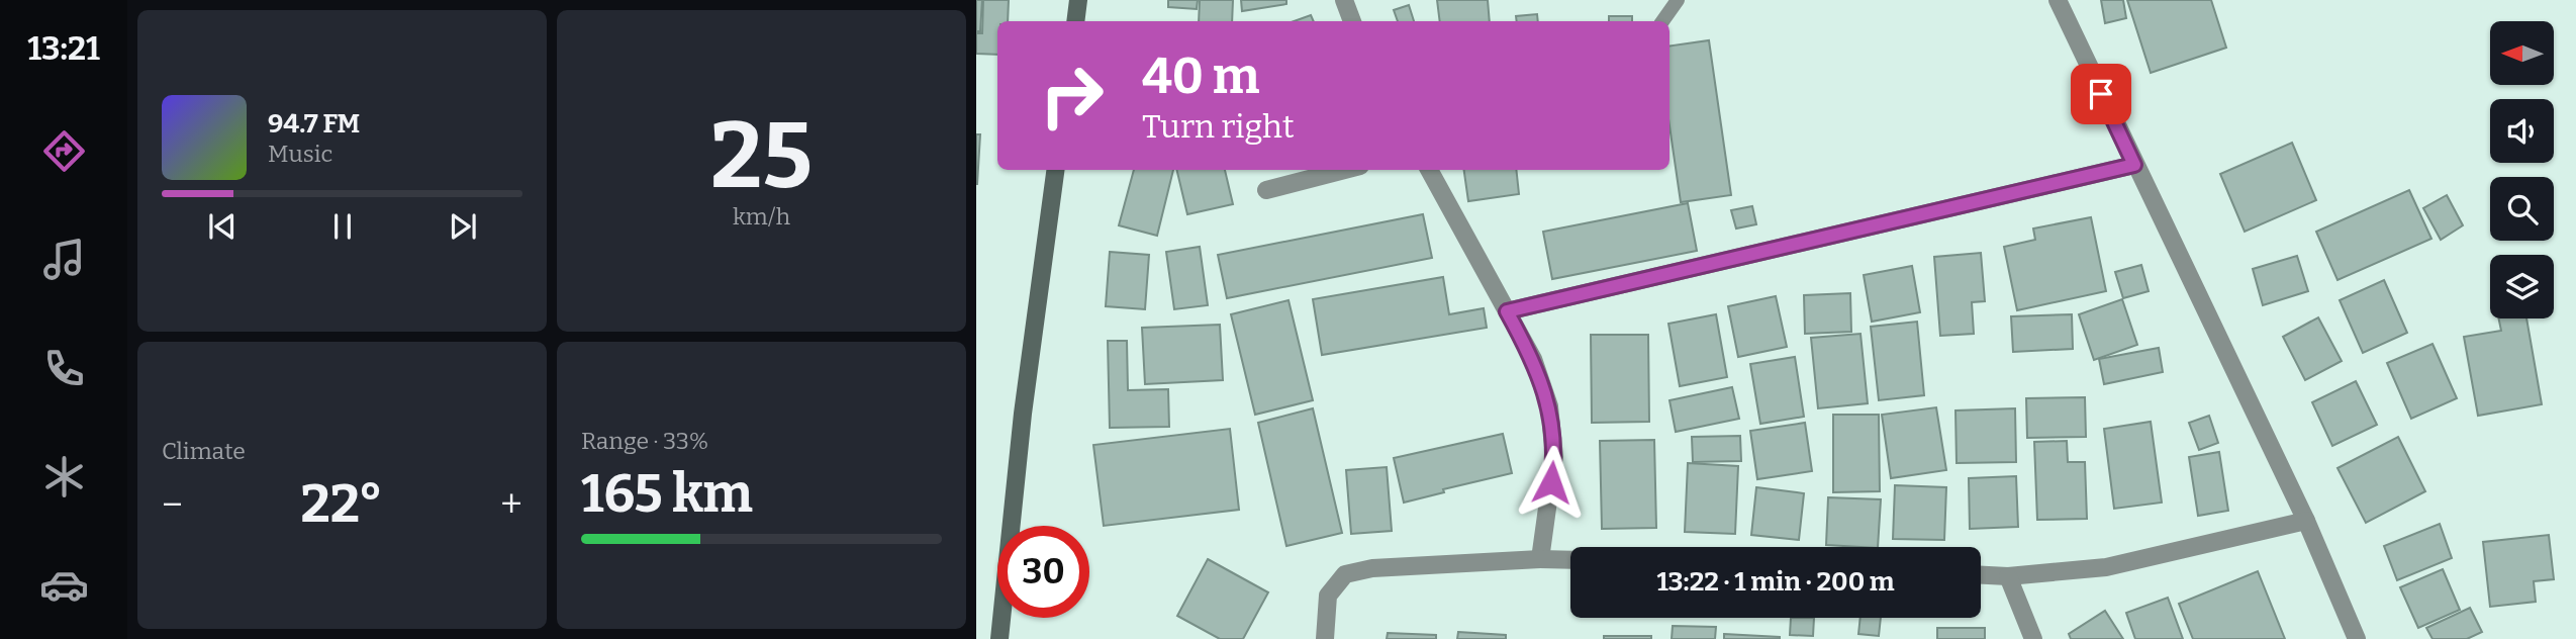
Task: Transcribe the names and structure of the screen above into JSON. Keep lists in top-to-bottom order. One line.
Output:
{"north":"left","page":{"tabs":"13:21","tile":[["25","km/h"],"Climate",["Range · 33%","165 km"]],"turn":["40 m","Turn right"],"song":["94.7 FM","Music"],"heat":["−","22°","+"],"limit":"30","trip":"13:22 · 1 min · 200 m"}}
